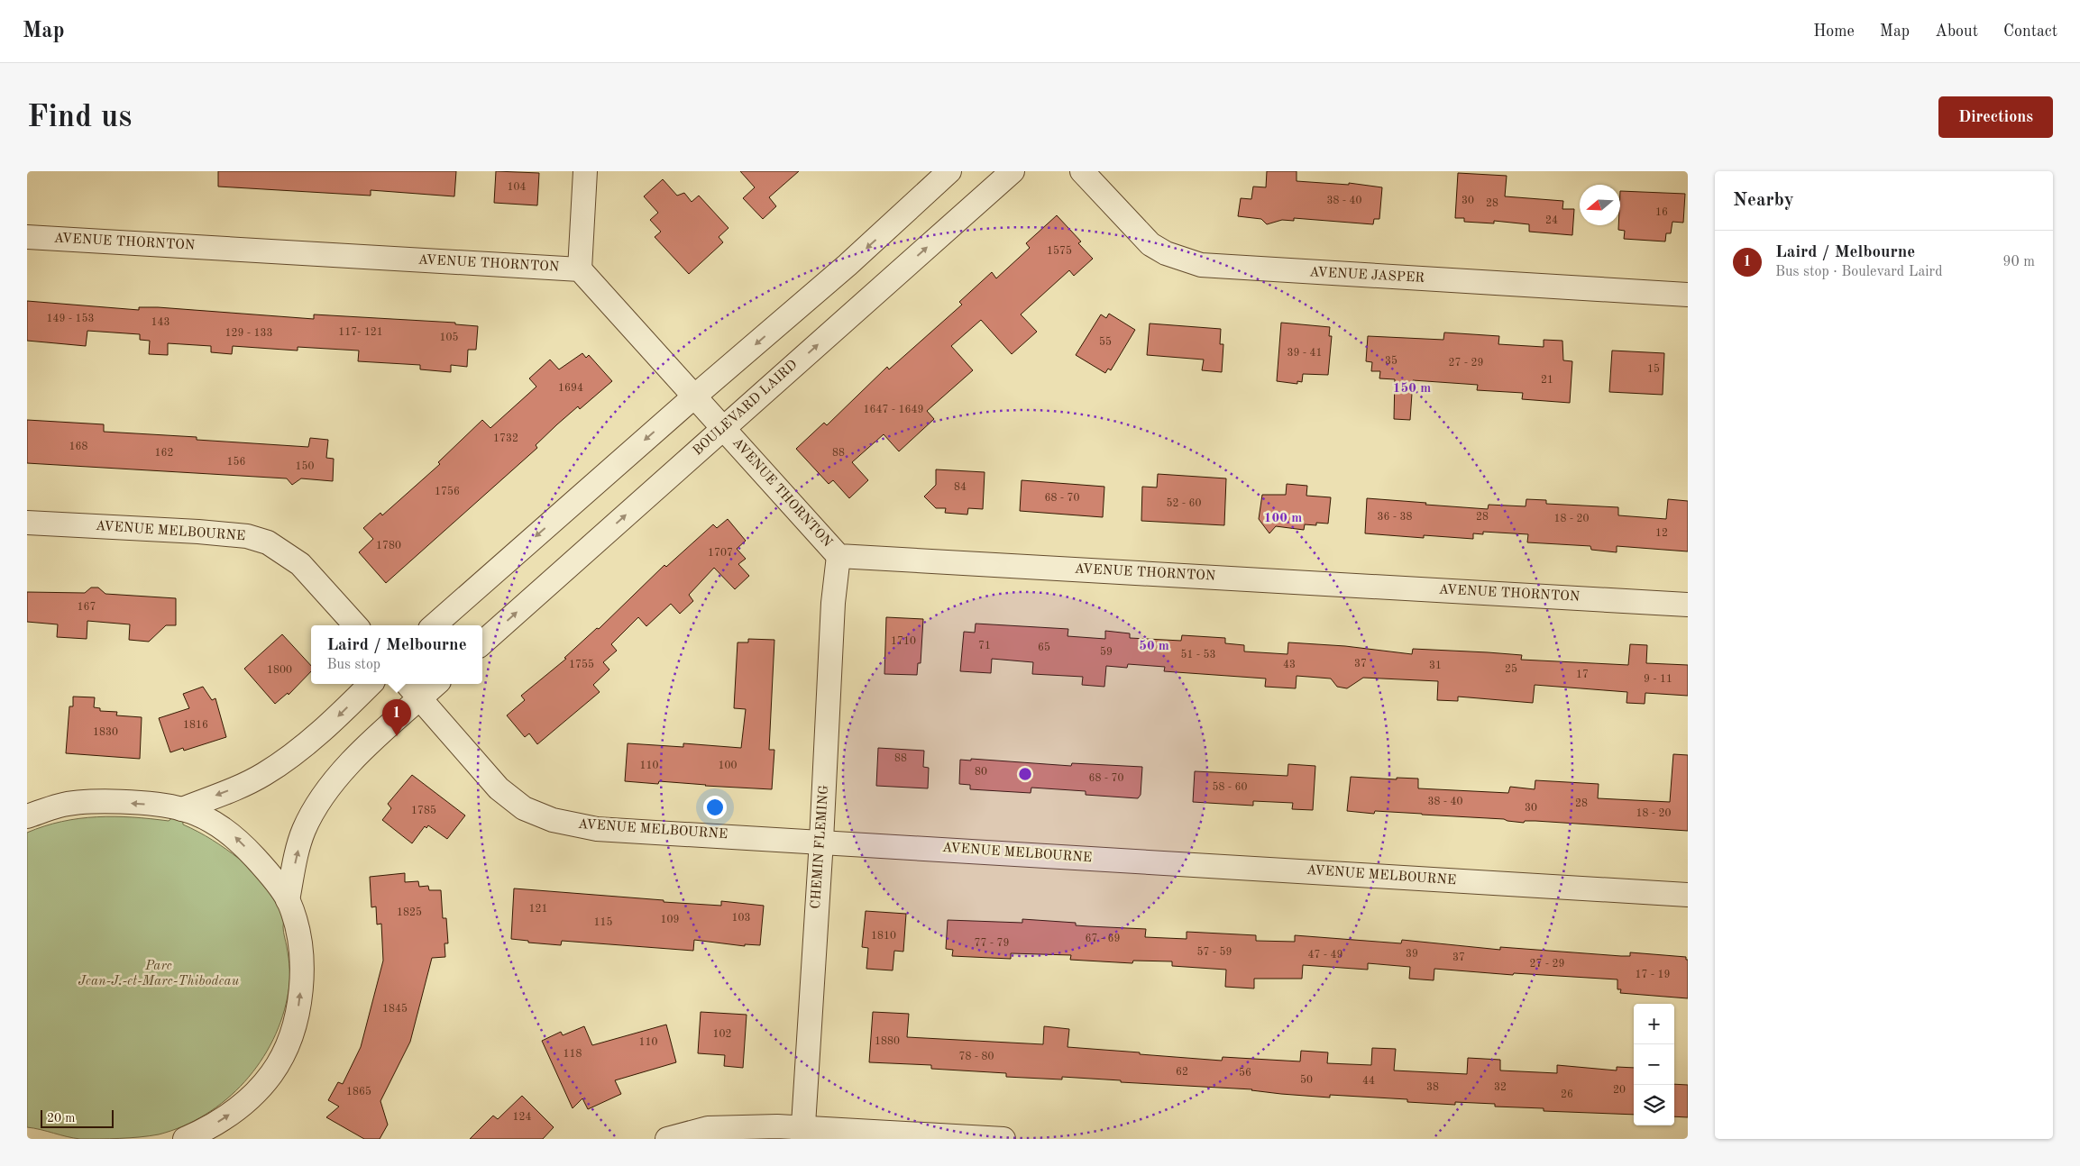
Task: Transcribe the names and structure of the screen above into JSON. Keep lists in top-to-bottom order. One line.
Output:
{"streets":{"street":["AVENUE THORNTON","AVENUE JASPER","BOULEVARD LAIRD","AVENUE MELBOURNE","CHEMIN FLEMING"]},"crossings":[["AVENUE THORNTON","BOULEVARD LAIRD"],["AVENUE THORNTON","CHEMIN FLEMING"],["AVENUE MELBOURNE","CHEMIN FLEMING"]],"parks":["Parc Jean-J.-et-Marc-Thibodeau"],"house_numbers":["104","38 - 40","30","28","16","24","1575","149 - 153","143","117- 121","129 - 133","105","55","39 - 41","35","27 - 29","15","21","1694","1647 - 1649","1732","168","162","88","156","150","84","1756","68 - 70","52 - 60","36 - 38","28","18 - 20","12","1780","1707","167","1710","71","65","59","51 - 53","37","1755","43","31","25","1800","17","9 - 11","1816","1830","88","110","100","80","68 - 70","58 - 60","38 - 40","28","30","1785","18 - 20","121","1825","103","109","115","1810","67 - 69","77 - 79","57 - 59","39","47 - 49","37","27 - 29","17 - 19","1845","102","1880","110","118","78 - 80","62","56","50","44","38","32","20","1865","26","124"],"scale_bar":"20 m","north":"left","page":{"header":"Map","nav":["Home","Map","About","Contact"],"buttons":"Directions","title":"Find us","heading":"Nearby","list":[{"mark":"1","name":"Laird / Melbourne","note":"Bus stop · Boulevard Laird","value":"90 m"}],"popup":["Laird / Melbourne","Bus stop"],"pins":"1","map_buttons":["+","−"],"scale":"20 m"},"rings":["150 m","100 m","50 m"]}
